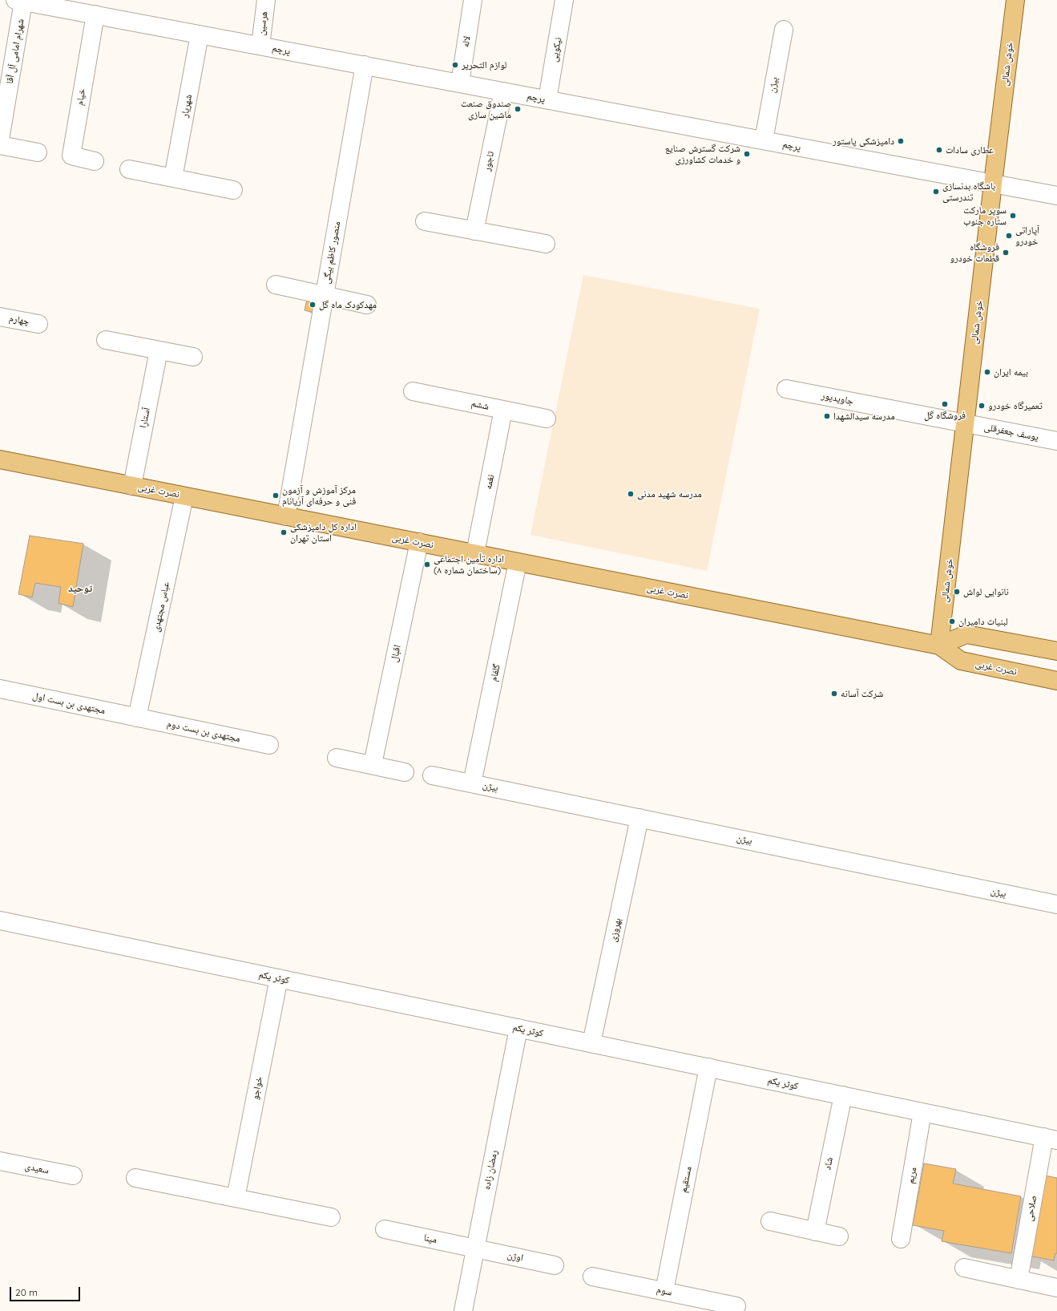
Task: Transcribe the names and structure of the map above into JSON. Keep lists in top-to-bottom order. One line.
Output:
{"streets":{"main road":["خوش شمالی","نصرت غربی"],"street":["هرسین","لاله","پرچم","نیکویی","شهرام امامی آل آقا","بیژن","خیام","شهریار","تاجور","منصور کاظم بیگی","چهارم","جاویدپور","ششم","آستارا","یوسف جعفرقلی","نغمه","عباس مجتهدی","اقبال","گلفام","مجتهدی بن بست اول","مجتهدی بن بست دوم","بهروزی","کوثر یکم","خواجو","شاد","سعیدی","رمضان زاده","مریم","مستقیم","صلاحی","مینا","اوژن","سوم"]},"crossings":[["هرسین","پرچم"],["لاله","پرچم"],["پرچم","نیکویی"],["پرچم","شهرام امامی آل آقا"],["پرچم","خوش شمالی"],["پرچم","بیژن"],["پرچم","خیام"],["پرچم","شهریار"],["پرچم","تاجور"],["پرچم","منصور کاظم بیگی"],["خوش شمالی","جاویدپور"],["خوش شمالی","یوسف جعفرقلی"],["خوش شمالی","نصرت غربی"],["بیژن","گلفام"],["بیژن","بهروزی"],["منصور کاظم بیگی","نصرت غربی"],["جاویدپور","یوسف جعفرقلی"],["ششم","نغمه"],["آستارا","نصرت غربی"],["نغمه","نصرت غربی"],["نصرت غربی","عباس مجتهدی"],["نصرت غربی","اقبال"],["نصرت غربی","گلفام"],["عباس مجتهدی","مجتهدی بن بست اول"],["عباس مجتهدی","مجتهدی بن بست دوم"],["مجتهدی بن بست اول","مجتهدی بن بست دوم"],["بهروزی","کوثر یکم"],["کوثر یکم","خواجو"],["کوثر یکم","شاد"],["کوثر یکم","رمضان زاده"],["کوثر یکم","مریم"],["کوثر یکم","مستقیم"],["کوثر یکم","صلاحی"],["رمضان زاده","مینا"],["رمضان زاده","اوژن"],["مستقیم","سوم"],["مینا","اوژن"]],"districts":["توحید"],"places":["لوازم التحریر","صندوق صنعت ماشین سازی","دامپزشکی پاستور","عطاری سادات","شرکت گسترش صنایع و خدمات کشاورزی","باشگاه بدنسازی تندرستی","سوپر مارکت ستاره جنوب","آپاراتی خودرو","فروشگاه قطعات خودرو","مهدکودک ماه گل","بیمه ایران","فروشگاه گل","تعمیرگاه خودرو","مدرسه سیدالشهدا","مدرسه شهید مدنی","مرکز آموزش و آزمون فنی و حرفه‌ای آریانام","اداره کل دامپزشکی استان تهران","اداره تأمین اجتماعی (ساختمان شماره ۸)","نانوایی لواش","لبنیات دامیران","شرکت آسانه"],"scale_bar":"20 m"}
